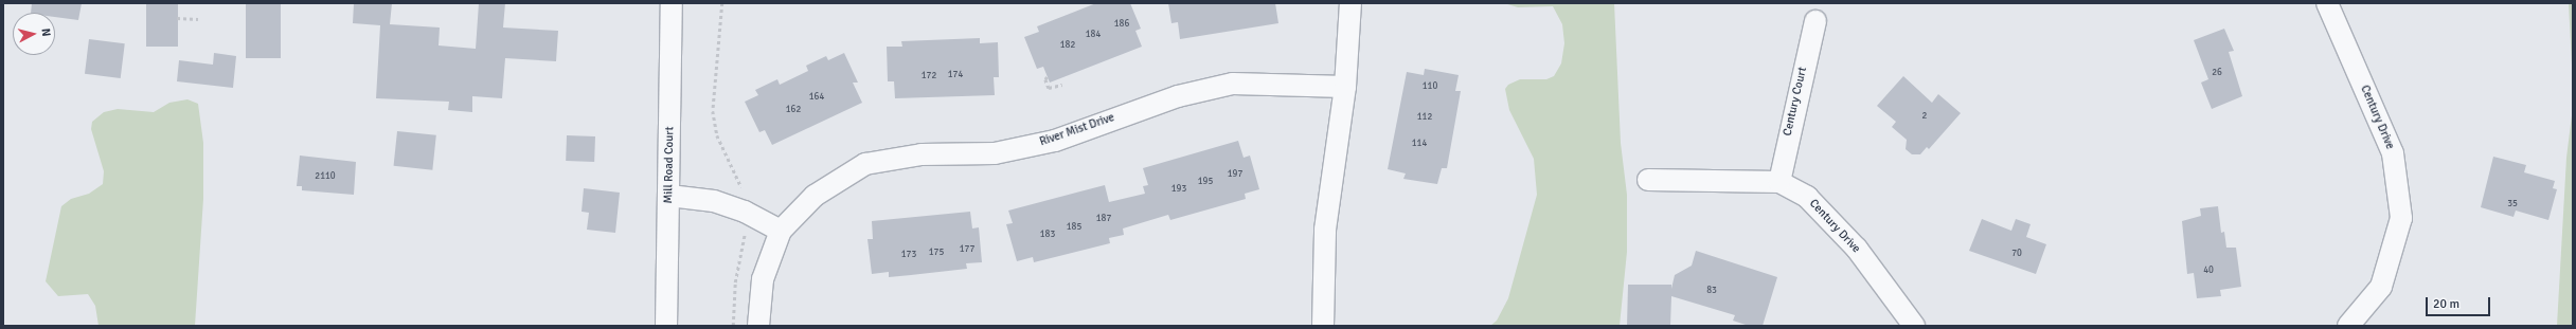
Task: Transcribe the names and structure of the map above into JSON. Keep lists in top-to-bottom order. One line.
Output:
{"streets":{"street":["Century Court","Century Drive","River Mist Drive","Mill Road Court"]},"crossings":[["Century Court","Century Drive"]],"house_numbers":["186","184","182","26","174","172","110","164","162","2","112","114","197","2110","195","193","35","187","185","183","177","175","70","173","40","83"],"scale_bar":"20 m","north":"right"}
